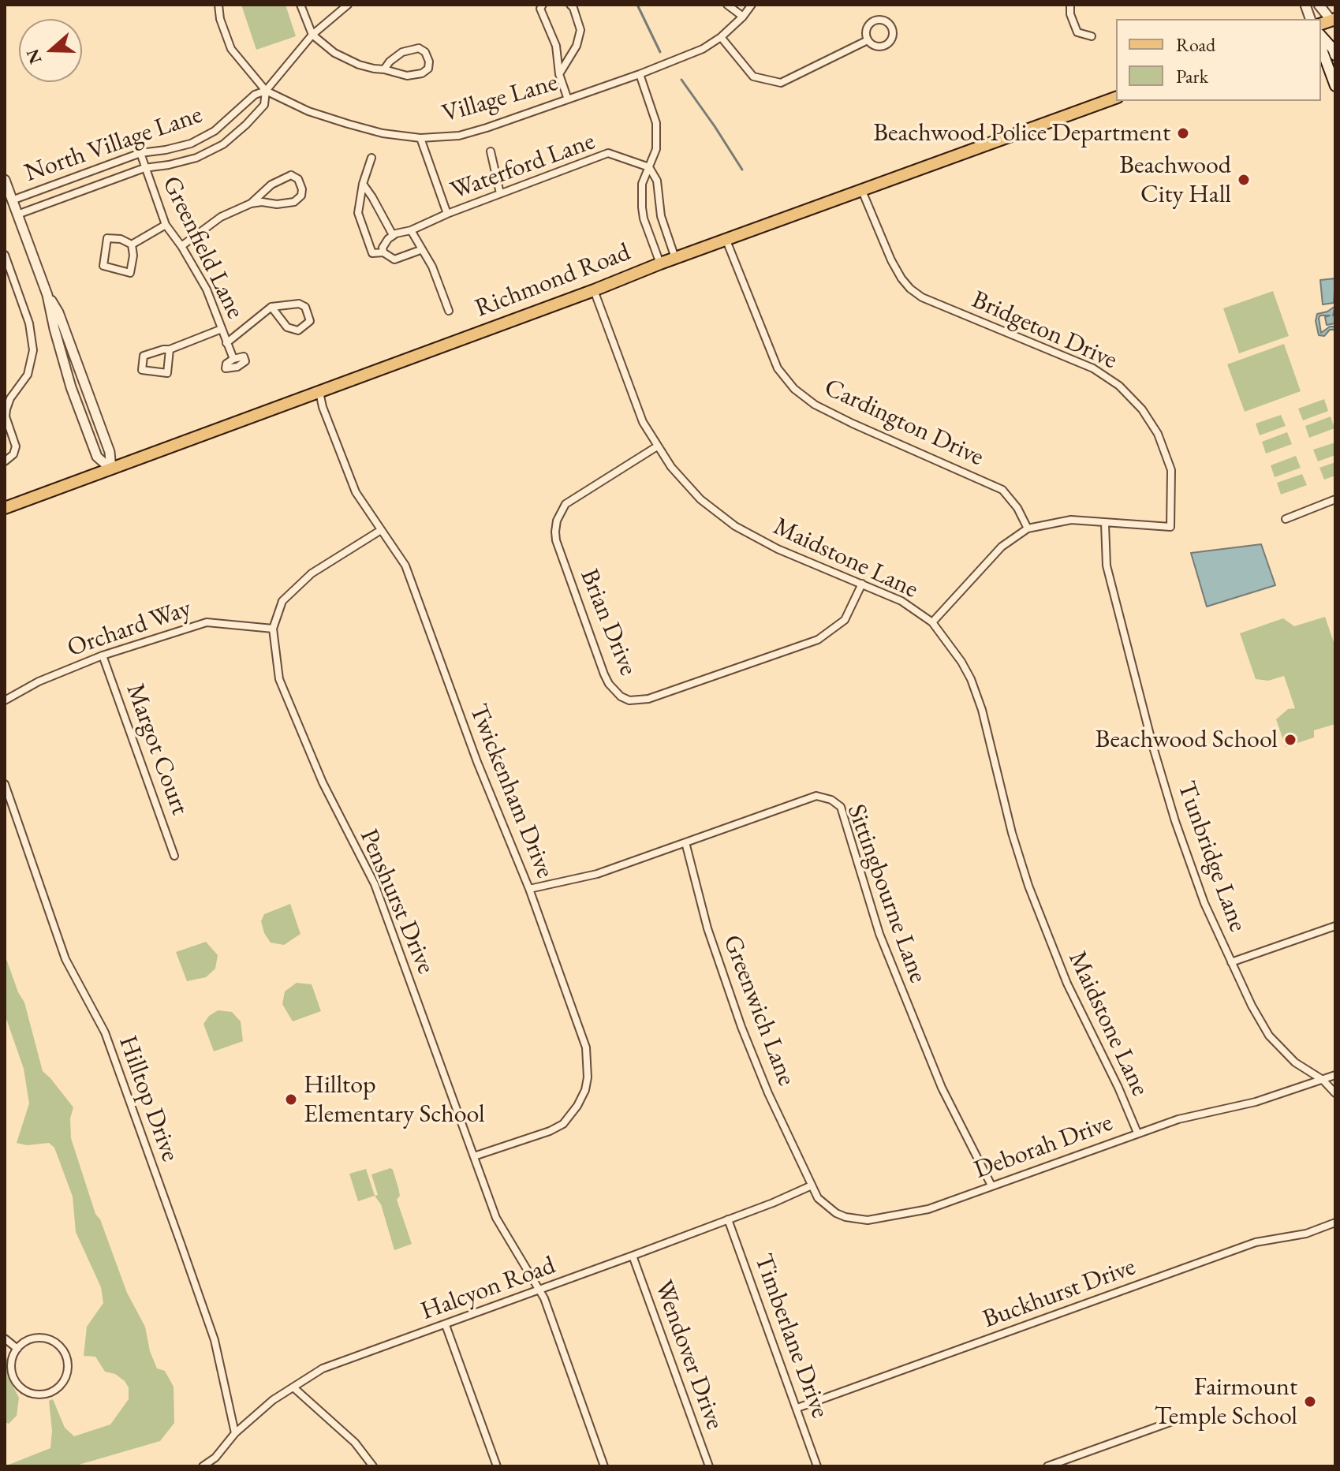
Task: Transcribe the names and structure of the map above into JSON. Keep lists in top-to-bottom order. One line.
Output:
{"streets":{"main road":["Richmond Road"],"street":["Village Lane","North Village Lane","Waterford Lane","Greenfield Lane","Bridgeton Drive","Cardington Drive","Maidstone Lane","Brian Drive","Orchard Way","Margot Court","Twickenham Drive","Tunbridge Lane","Sittingbourne Lane","Penshurst Drive","Greenwich Lane","Hilltop Drive","Deborah Drive","Halcyon Road","Buckhurst Drive","Timberlane Drive","Wendover Drive"]},"crossings":[["Village Lane","North Village Lane"],["North Village Lane","Greenfield Lane"],["Richmond Road","Bridgeton Drive"],["Richmond Road","Cardington Drive"],["Richmond Road","Maidstone Lane"],["Richmond Road","Twickenham Drive"],["Bridgeton Drive","Tunbridge Lane"],["Maidstone Lane","Brian Drive"],["Maidstone Lane","Deborah Drive"],["Orchard Way","Margot Court"],["Orchard Way","Penshurst Drive"],["Twickenham Drive","Sittingbourne Lane"],["Twickenham Drive","Penshurst Drive"],["Tunbridge Lane","Deborah Drive"],["Sittingbourne Lane","Greenwich Lane"],["Sittingbourne Lane","Deborah Drive"],["Penshurst Drive","Halcyon Road"],["Greenwich Lane","Deborah Drive"],["Greenwich Lane","Halcyon Road"],["Hilltop Drive","Halcyon Road"],["Deborah Drive","Halcyon Road"],["Halcyon Road","Timberlane Drive"],["Halcyon Road","Wendover Drive"],["Buckhurst Drive","Timberlane Drive"]],"places":["Beachwood Police Department","Beachwood City Hall","Beachwood School","Hilltop Elementary School","Fairmount Temple School"],"legend":["Road","Park"],"north":"left"}
